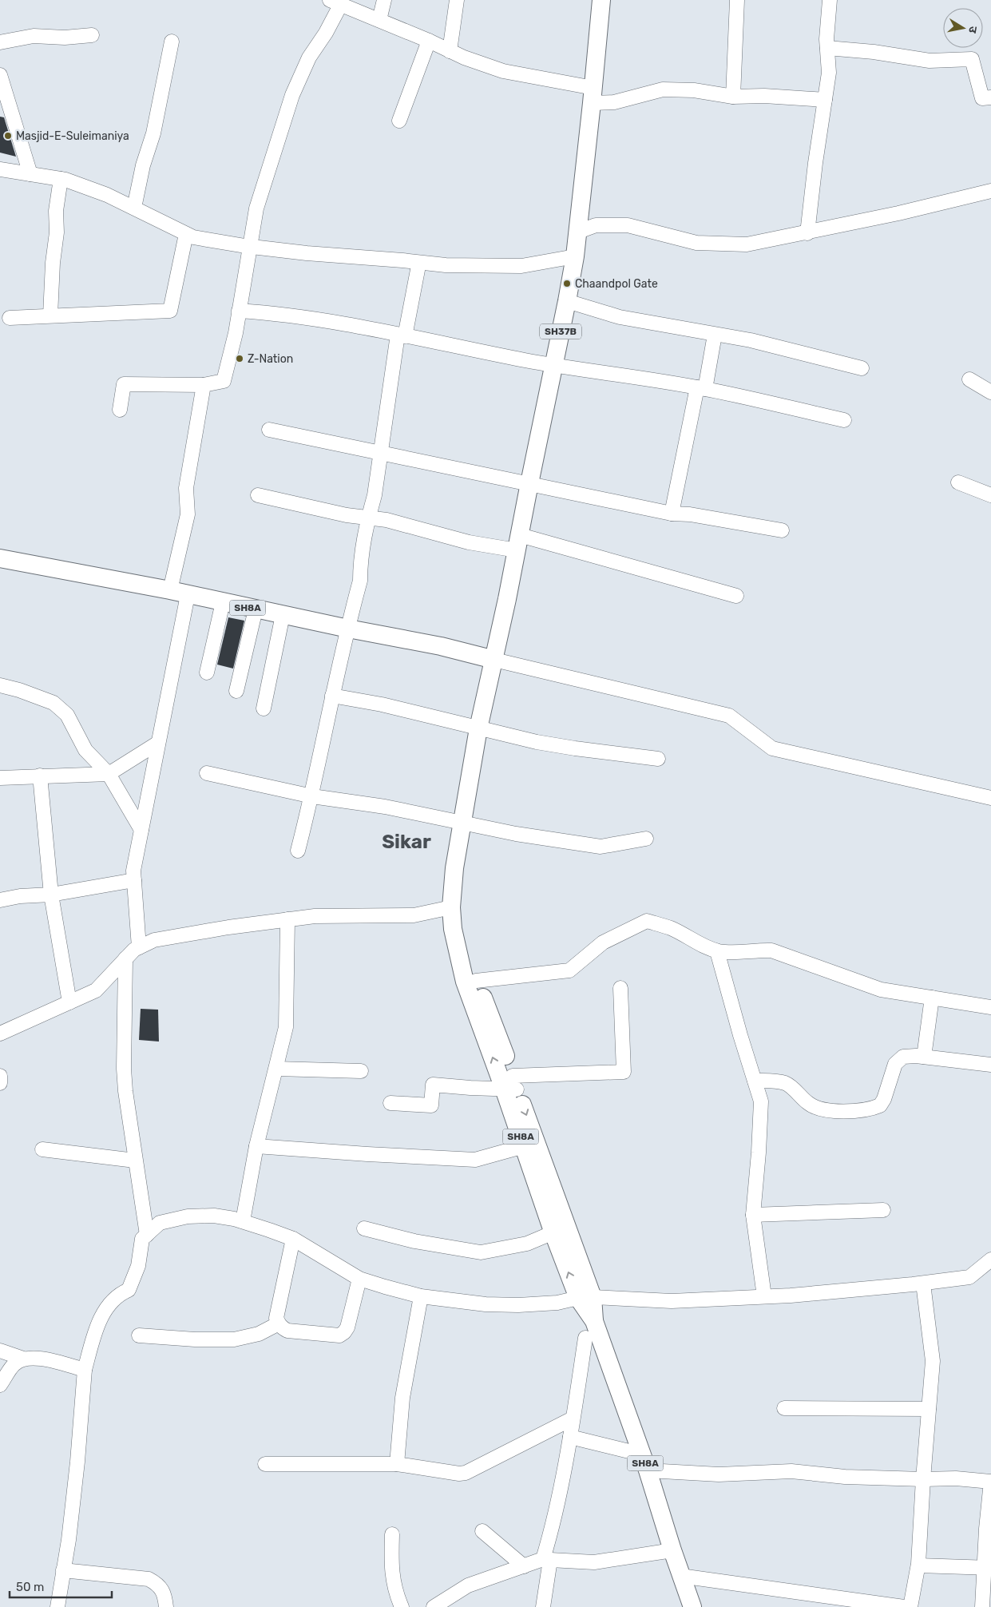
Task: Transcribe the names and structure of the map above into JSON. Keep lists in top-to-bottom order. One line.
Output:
{"streets":{"main road":["SH37B","SH8A"]},"crossings":[["SH37B","SH8A"]],"districts":["Sikar"],"places":["Masjid-E-Suleimaniya","Chaandpol Gate","Z-Nation"],"scale_bar":"50 m","north":"right"}
